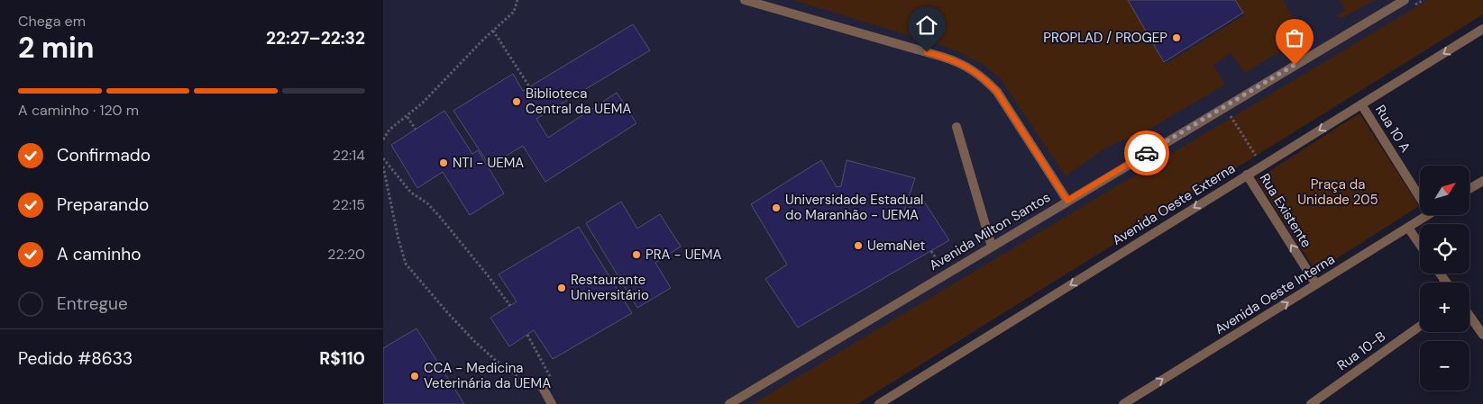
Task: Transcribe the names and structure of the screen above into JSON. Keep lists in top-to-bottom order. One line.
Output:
{"streets":{"street":["Rua 10 A","Avenida Oeste Externa","Rua Existente","Avenida Milton Santos","Avenida Oeste Interna","Rua 10-B"]},"crossings":[["Rua 10 A","Avenida Oeste Externa"],["Avenida Oeste Externa","Rua Existente"],["Rua Existente","Avenida Oeste Interna"]],"one_way":["Avenida Oeste Externa","Rua Existente","Avenida Oeste Interna"],"parks":["Praça da Unidade 205"],"places":["PROPLAD / PROGEP","Biblioteca Central da UEMA","NTI - UEMA","Universidade Estadual do Maranhão - UEMA","UemaNet","PRA - UEMA","Restaurante Universitário","CCA - Medicina Veterinária da UEMA"],"north":"top right","page":{"heading":["2 min","Chega em","22:27–22:32"],"panel":["Pedido #8633","R$110"],"bar":"A caminho · 120 m","list":[["Confirmado","22:14"],["Preparando","22:15"],["A caminho","22:20"],"Entregue"],"map_buttons":["+","−"]}}
